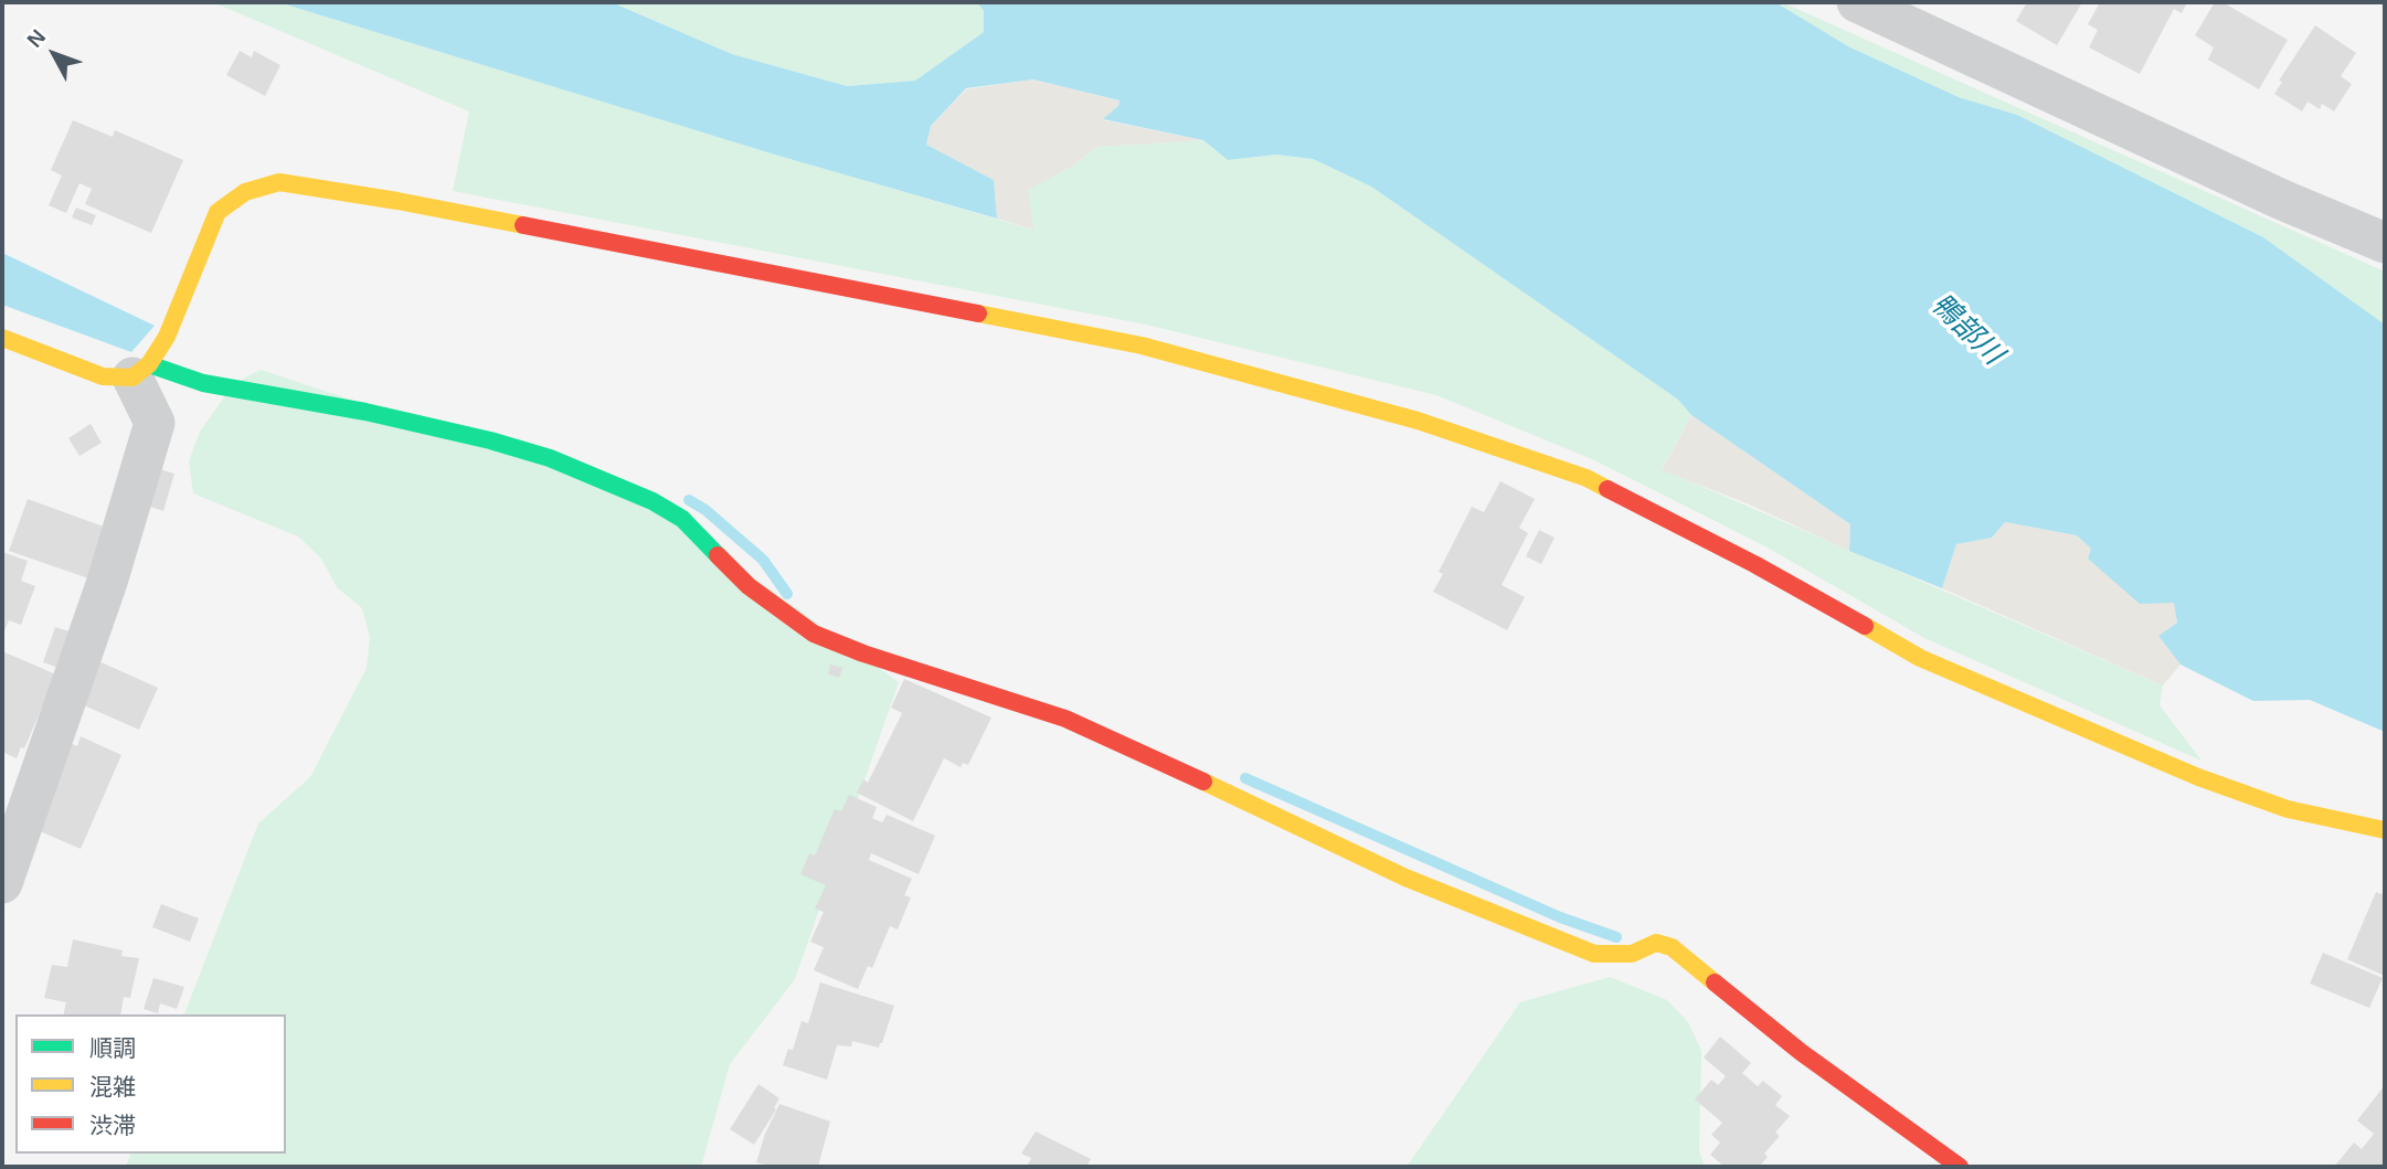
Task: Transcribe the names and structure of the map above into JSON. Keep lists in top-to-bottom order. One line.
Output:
{"water":["鴨部川"],"legend":["順調","混雑","渋滞"],"north":"top left"}
